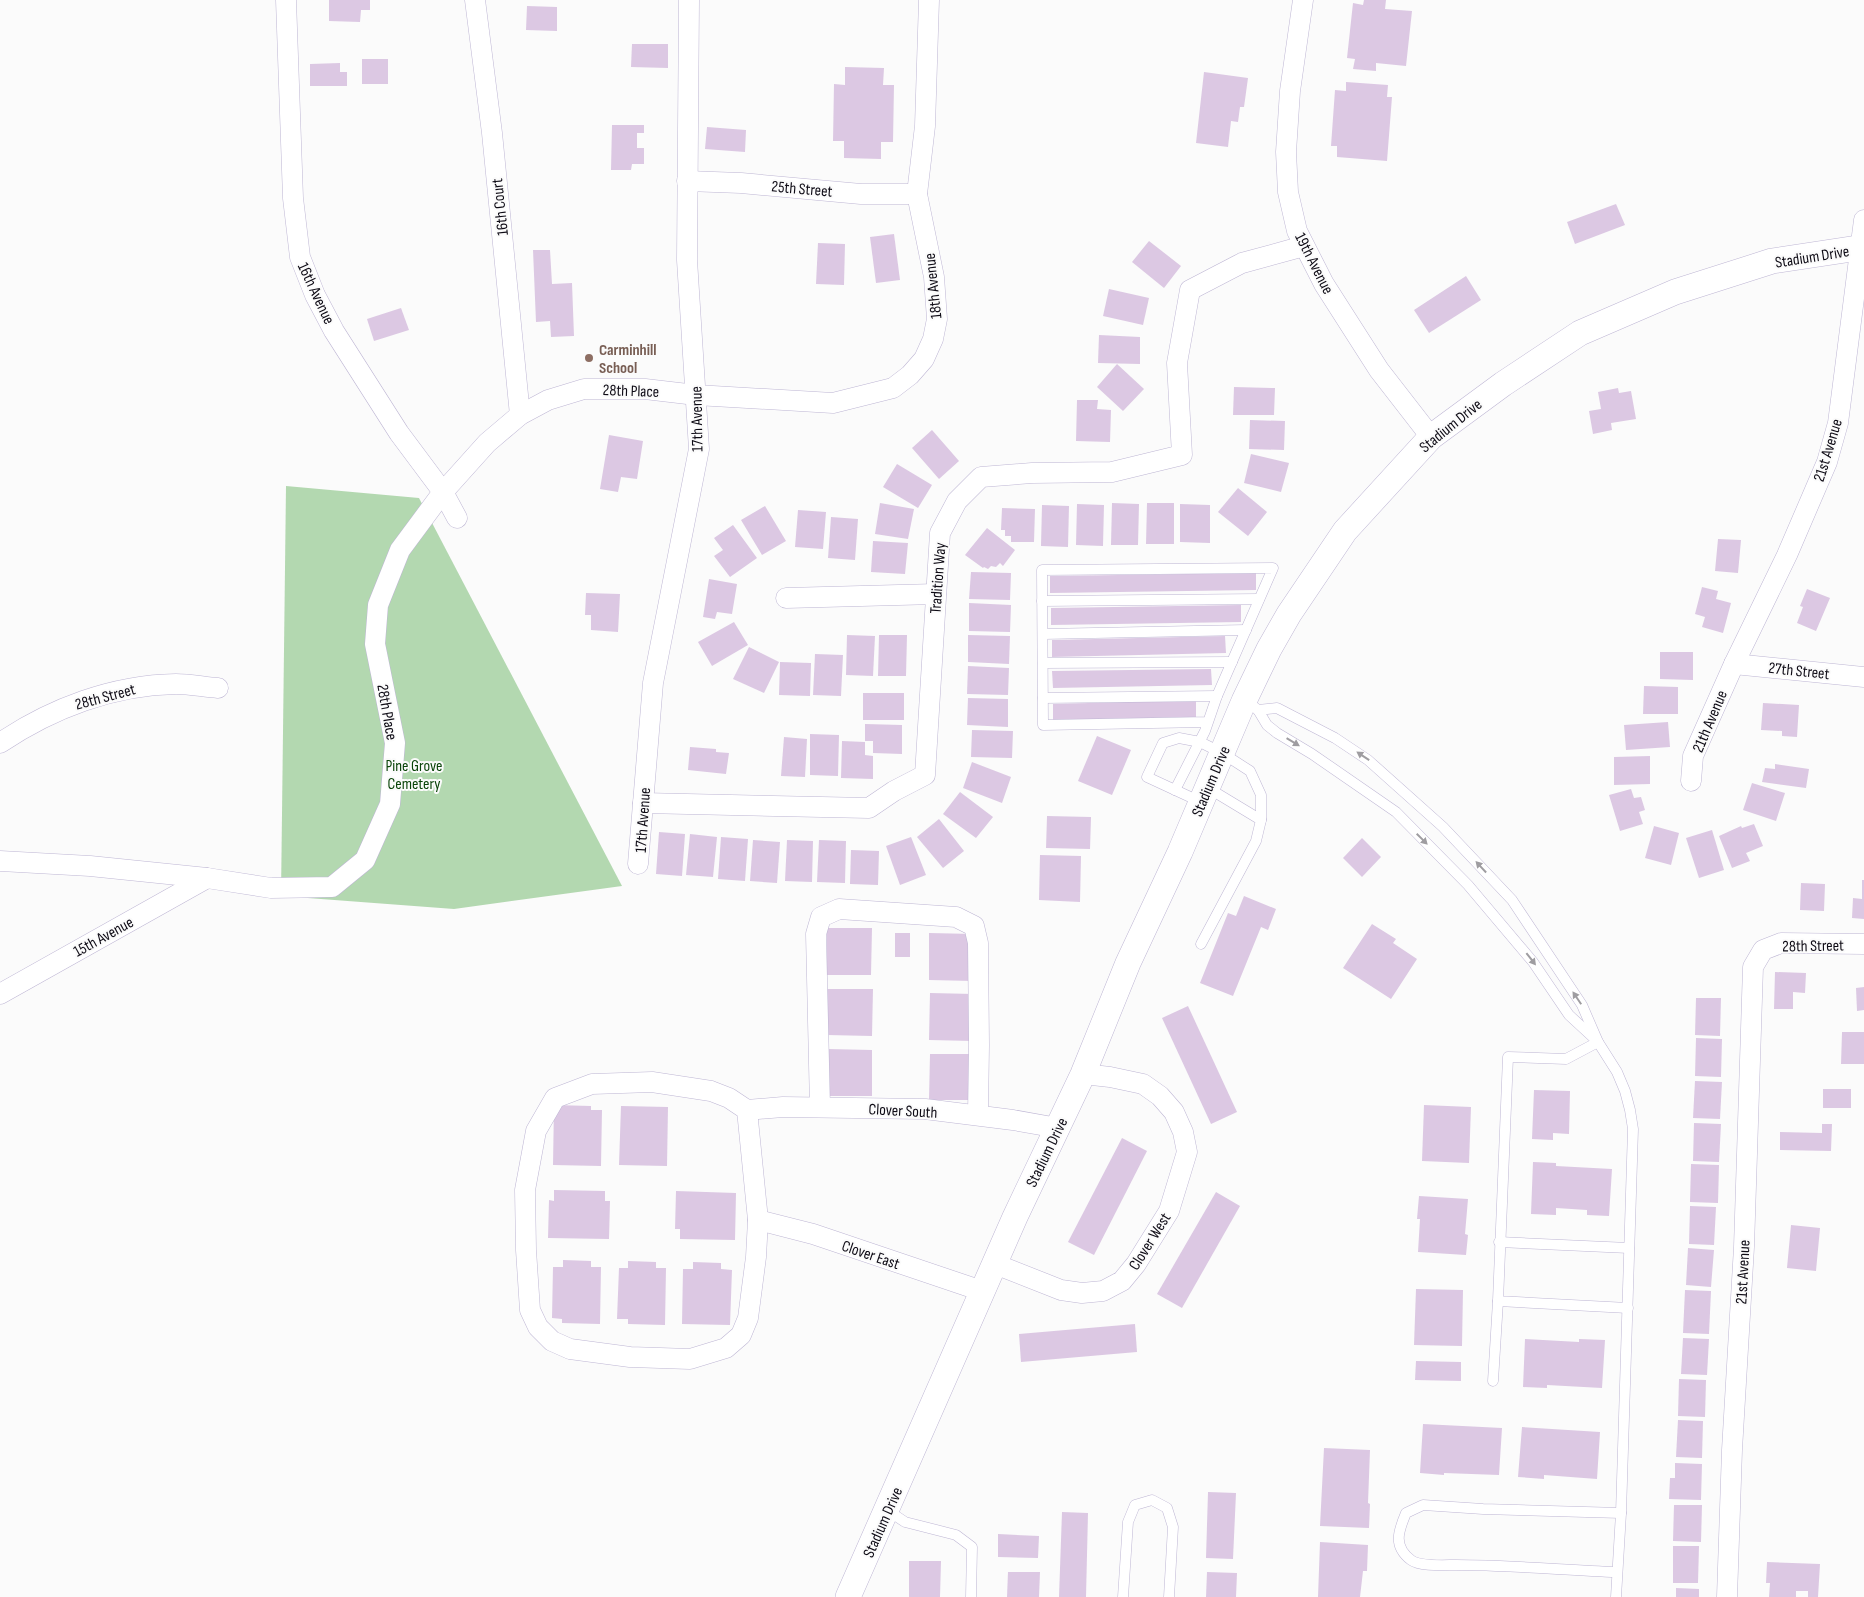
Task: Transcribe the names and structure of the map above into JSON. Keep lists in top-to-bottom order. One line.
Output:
{"streets":{"street":["25th Street","16th Court","Stadium Drive","19th Avenue","18th Avenue","16th Avenue","28th Place","17th Avenue","21st Avenue","Tradition Way","27th Street","28th Street","21th Avenue","15th Avenue","Clover South","Clover West","Clover East"]},"crossings":[["25th Street","18th Avenue"],["25th Street","17th Avenue"],["16th Court","28th Place"],["Stadium Drive","19th Avenue"],["Stadium Drive","21st Avenue"],["Stadium Drive","Clover South"],["Stadium Drive","Clover West"],["Stadium Drive","Clover East"],["19th Avenue","Tradition Way"],["18th Avenue","28th Place"],["18th Avenue","17th Avenue"],["16th Avenue","28th Place"],["28th Place","17th Avenue"],["28th Place","15th Avenue"],["17th Avenue","Tradition Way"],["21st Avenue","27th Street"],["21st Avenue","28th Street"],["21st Avenue","21th Avenue"],["27th Street","21th Avenue"]],"parks":["Pine Grove Cemetery"],"places":["Carminhill School"]}
